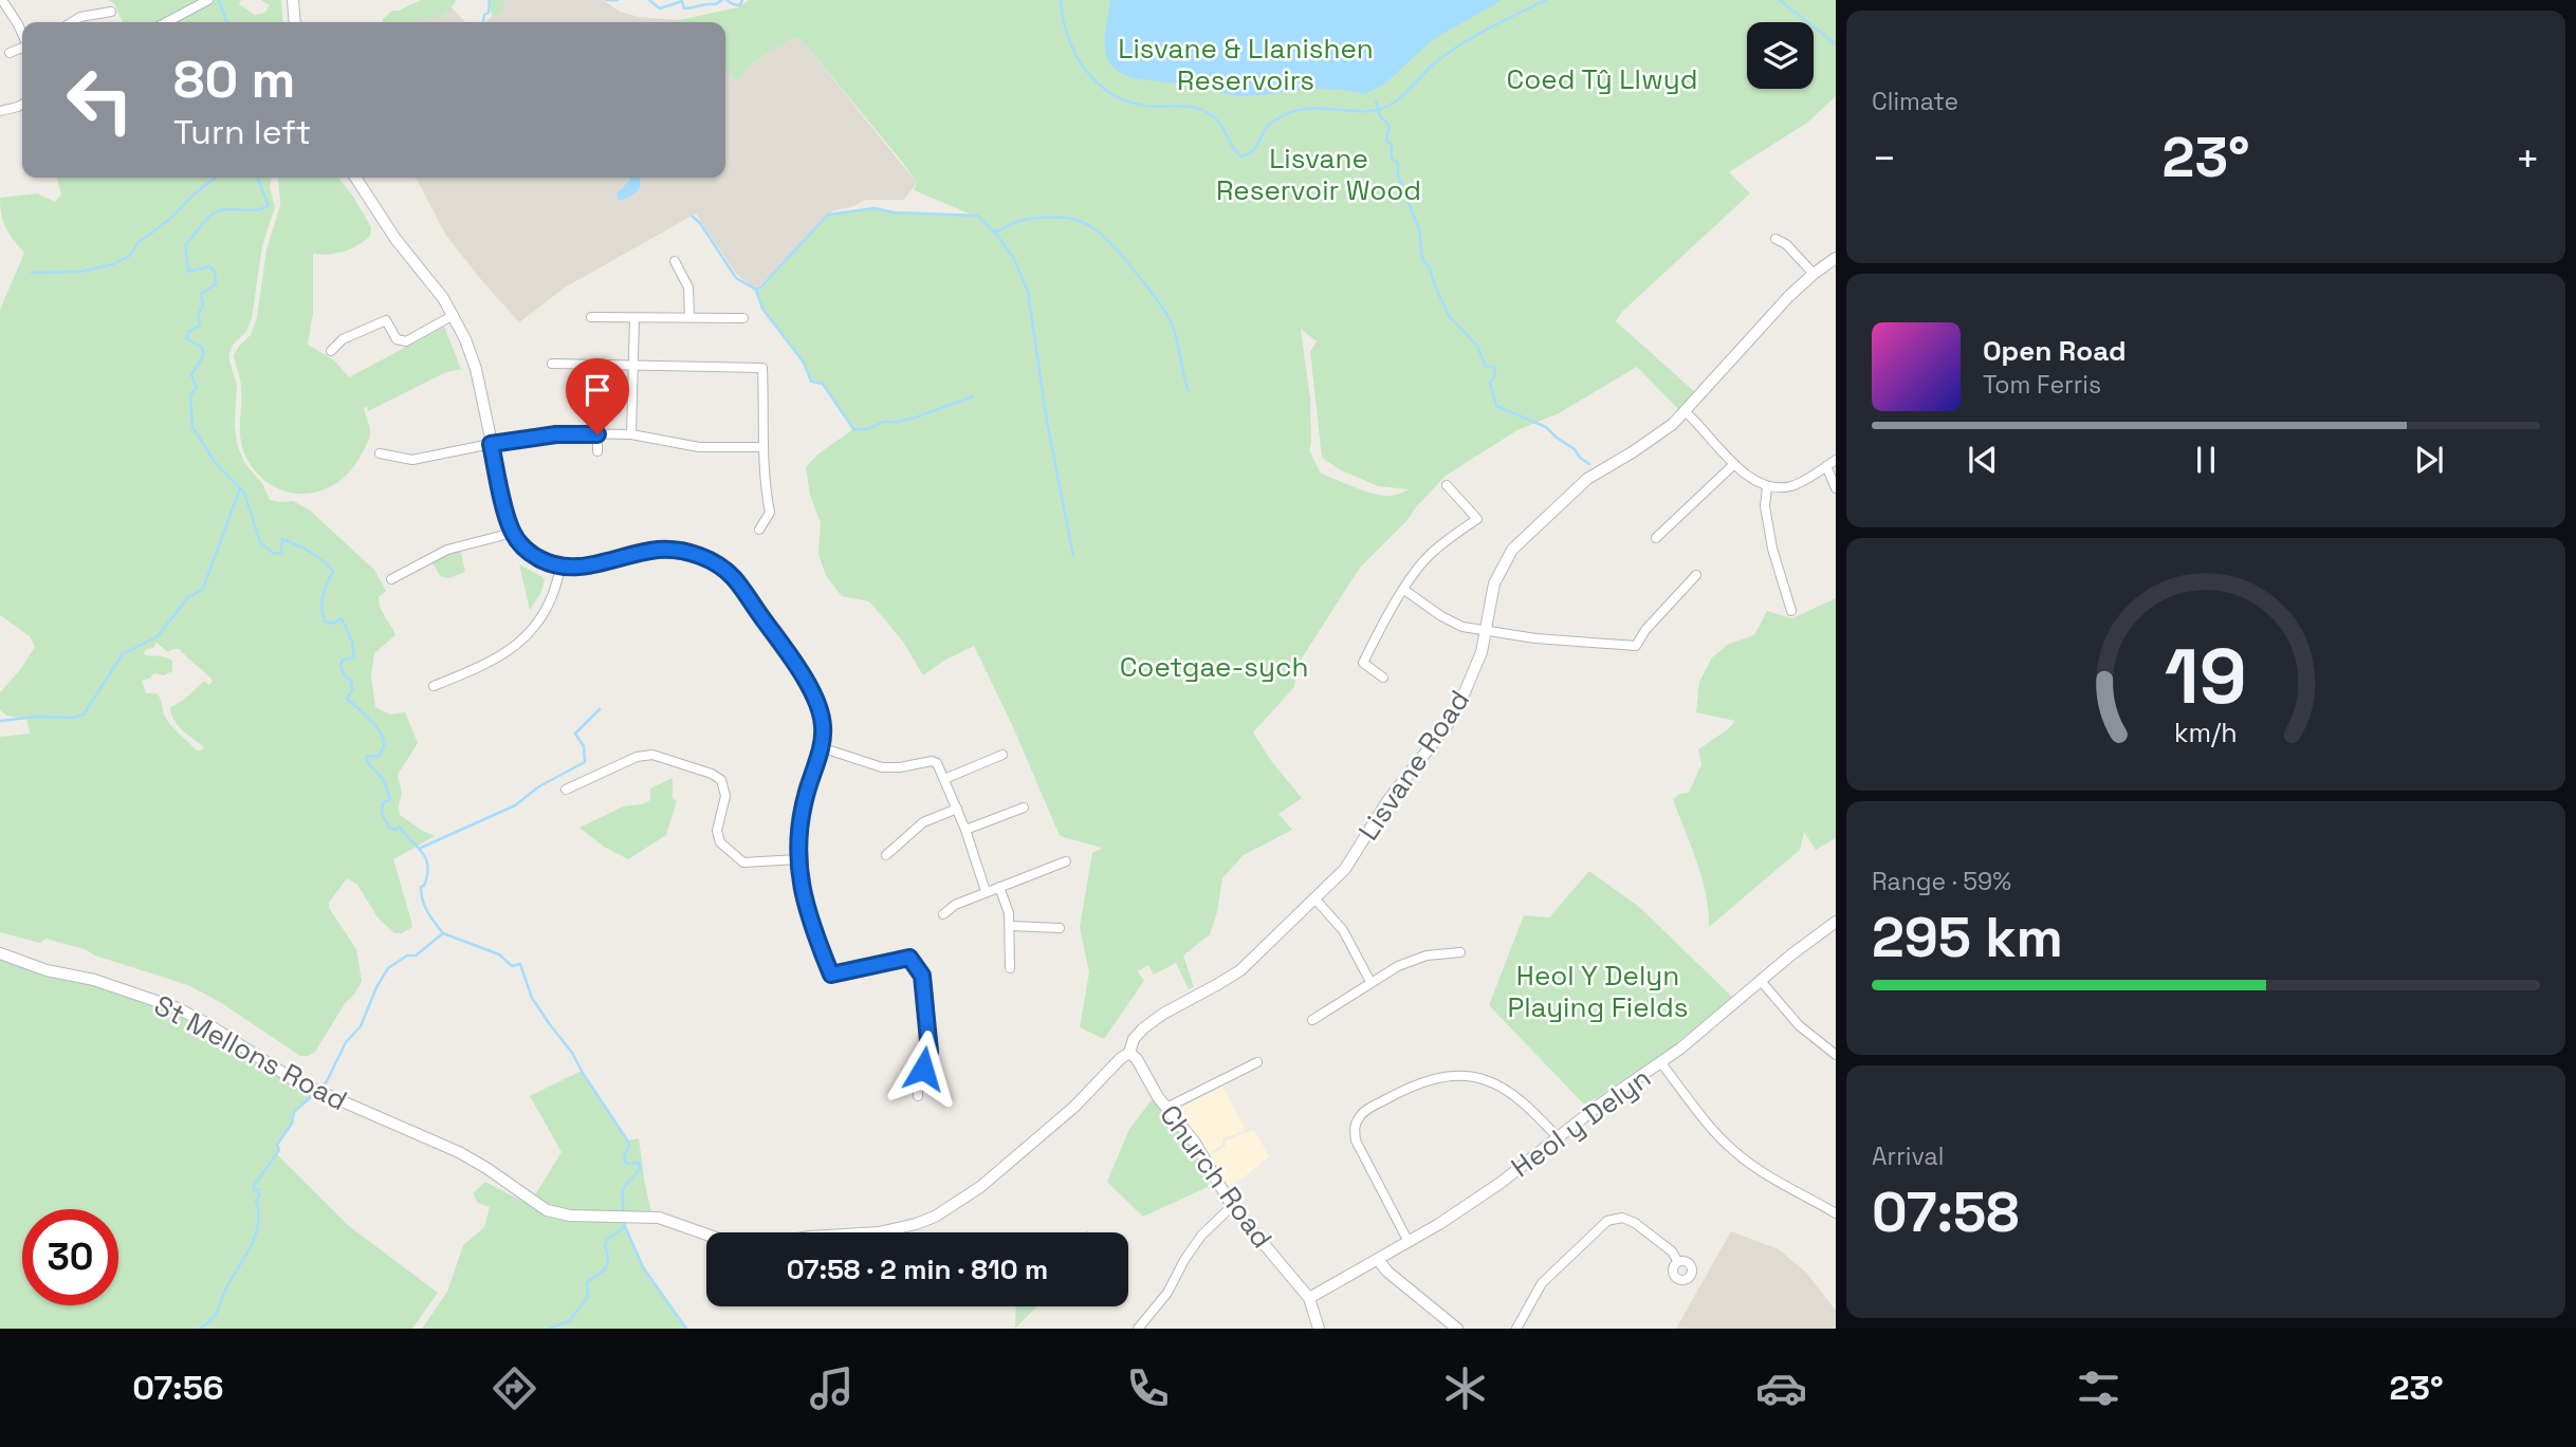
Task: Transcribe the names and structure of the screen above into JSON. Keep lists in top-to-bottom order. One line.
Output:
{"streets":{"main road":["Lisvane Road","St Mellons Road","Heol y Delyn","Church Road"]},"crossings":[["Lisvane Road","Church Road"],["Heol y Delyn","Church Road"]],"parks":["Lisvane & Llanishen Reservoirs","Coed Tŷ Llwyd","Lisvane Reservoir Wood","Coetgae-sych","Heol Y Delyn Playing Fields"],"page":{"tile":["Climate",["Range · 59%","295 km"],["Arrival","07:58"]],"turn":["80 m","Turn left"],"heat":["−","23°","+"],"song":["Open Road","Tom Ferris"],"limit":"30","trip":"07:58 · 2 min · 810 m","tabs":["07:56","23°"],"gauge":["19","km/h"]}}
